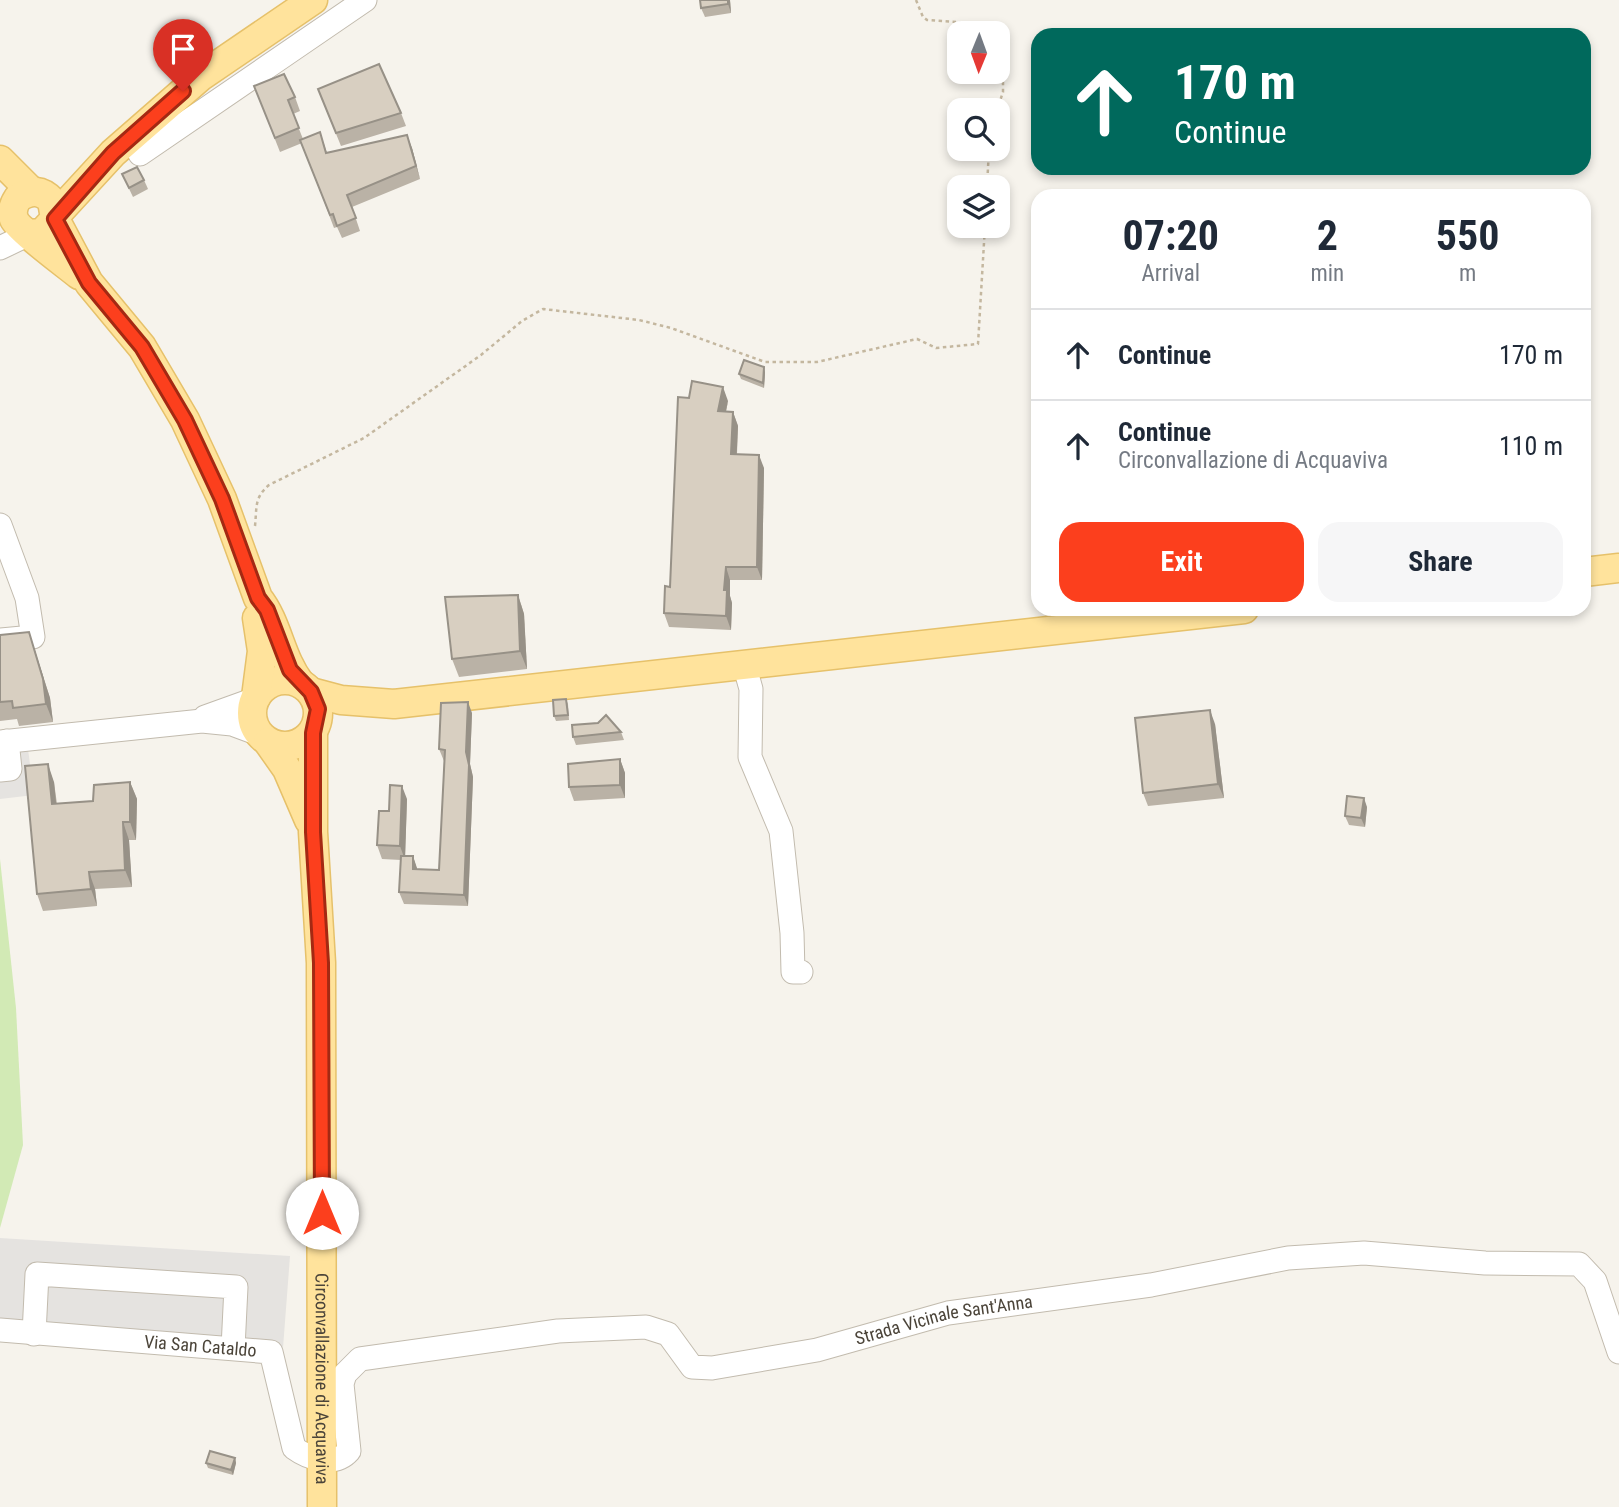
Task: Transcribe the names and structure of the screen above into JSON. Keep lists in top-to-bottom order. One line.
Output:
{"streets":{"main road":["Circonvallazione di Acquaviva"],"street":["Strada Vicinale Sant'Anna","Via San Cataldo"]},"crossings":[["Strada Vicinale Sant'Anna","Via San Cataldo"],["Strada Vicinale Sant'Anna","Circonvallazione di Acquaviva"],["Via San Cataldo","Circonvallazione di Acquaviva"]],"north":"bottom","page":{"turn":["170 m","Continue"],"eta":["07:20","Arrival","2","min","550","m"],"list":[{"name":"Continue","value":"170 m"},{"name":"Continue","note":"Circonvallazione di Acquaviva","value":"110 m"}],"buttons":["Exit","Share"]}}
